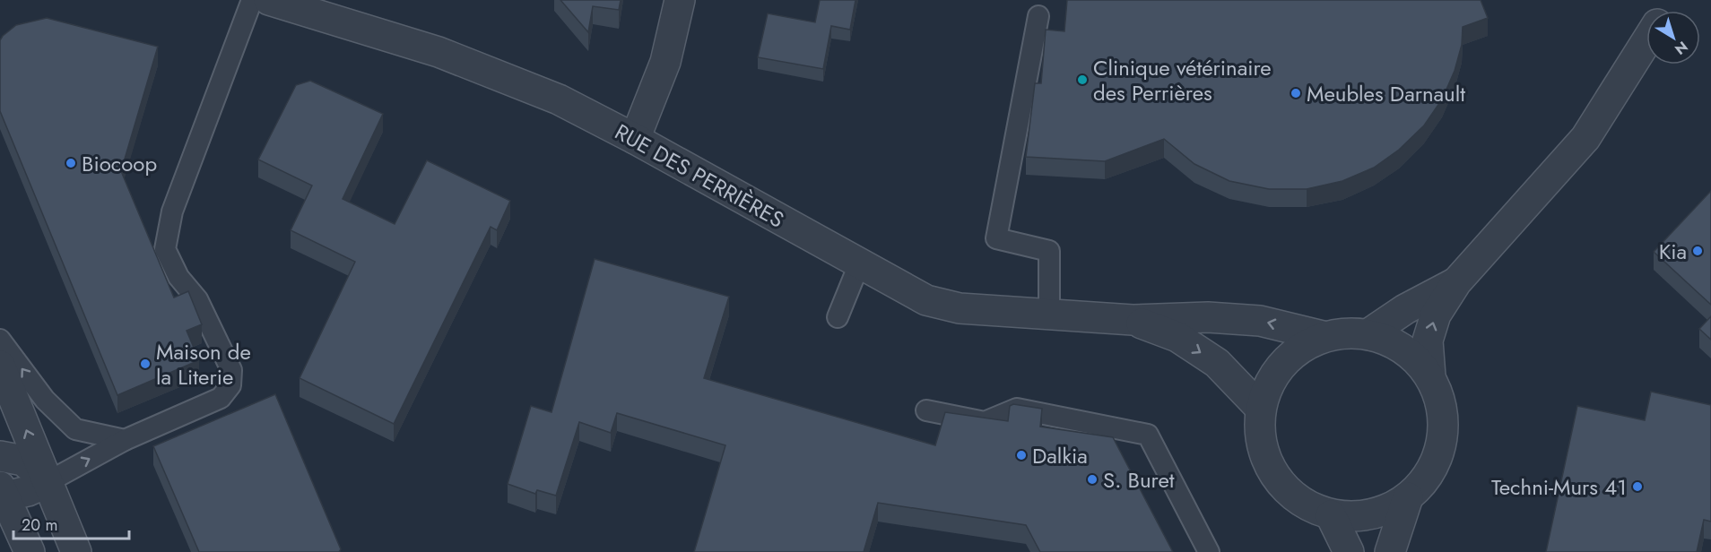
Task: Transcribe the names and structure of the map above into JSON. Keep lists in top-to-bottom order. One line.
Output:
{"streets":{"street":["RUE DES PERRIÈRES"]},"places":["Clinique vétérinaire des Perrières","Meubles Darnault","Biocoop","Kia","Maison de la Literie","Dalkia","S. Buret","Techni-Murs 41"],"scale_bar":"20 m","north":"bottom right"}
